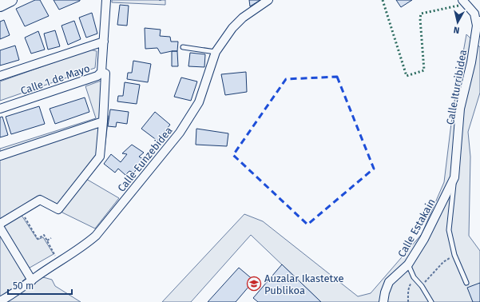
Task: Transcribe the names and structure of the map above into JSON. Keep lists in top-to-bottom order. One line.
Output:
{"streets":{"street":["Calle 1 de Mayo","Calle Iturribidea","Calle Eunzebidea","Calle Estakain"]},"crossings":[["Calle Iturribidea","Calle Estakain"]],"places":{"school or university":["Auzalar Ikastetxe Publikoa"]},"scale_bar":"50 m","north":"bottom"}
